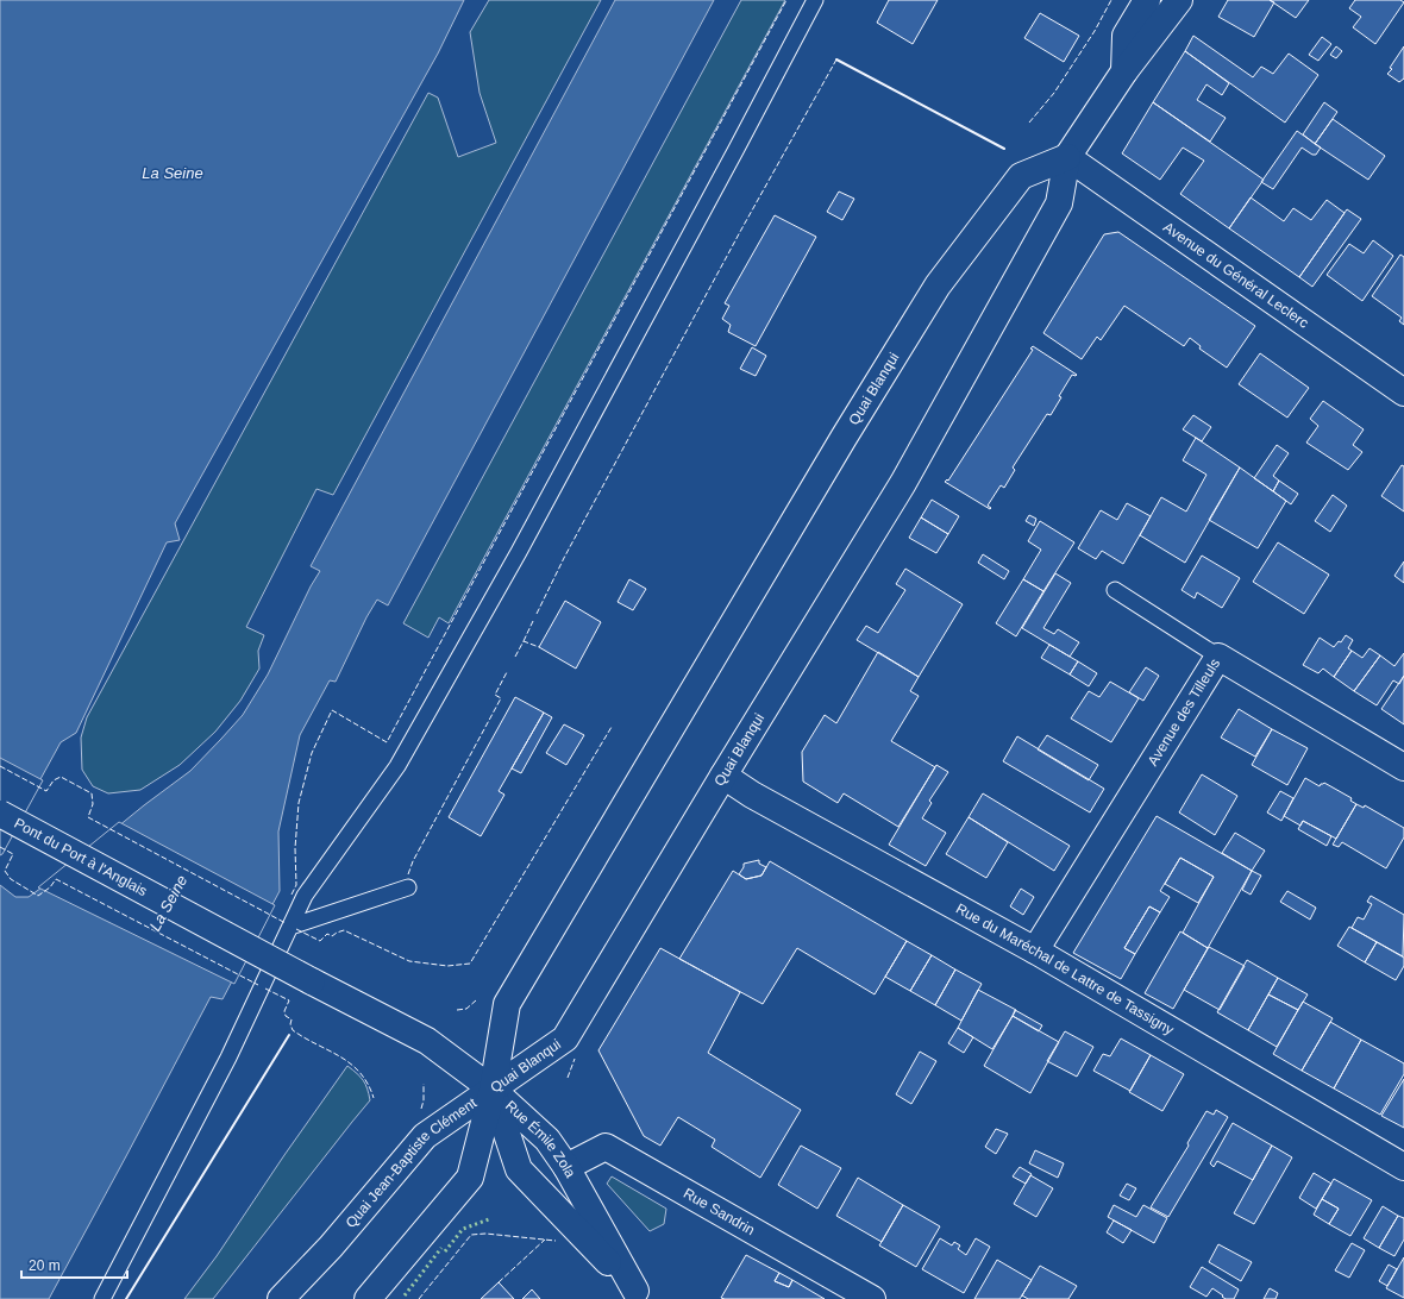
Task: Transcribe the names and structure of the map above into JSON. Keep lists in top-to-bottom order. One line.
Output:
{"streets":{"main road":["Avenue du Général Leclerc","Quai Blanqui","Avenue des Tilleuls","Pont du Port à l'Anglais","Rue du Maréchal de Lattre de Tassigny","Rue Émile Zola","Quai Jean-Baptiste Clément","Rue Sandrin"]},"crossings":[["Avenue du Général Leclerc","Quai Blanqui"],["Quai Blanqui","Pont du Port à l'Anglais"],["Quai Blanqui","Rue du Maréchal de Lattre de Tassigny"],["Quai Blanqui","Rue Émile Zola"],["Quai Blanqui","Quai Jean-Baptiste Clément"],["Avenue des Tilleuls","Rue du Maréchal de Lattre de Tassigny"],["Pont du Port à l'Anglais","Rue Émile Zola"],["Pont du Port à l'Anglais","Quai Jean-Baptiste Clément"],["Rue Émile Zola","Quai Jean-Baptiste Clément"],["Rue Émile Zola","Rue Sandrin"]],"water":["La Seine"],"scale_bar":"20 m"}
